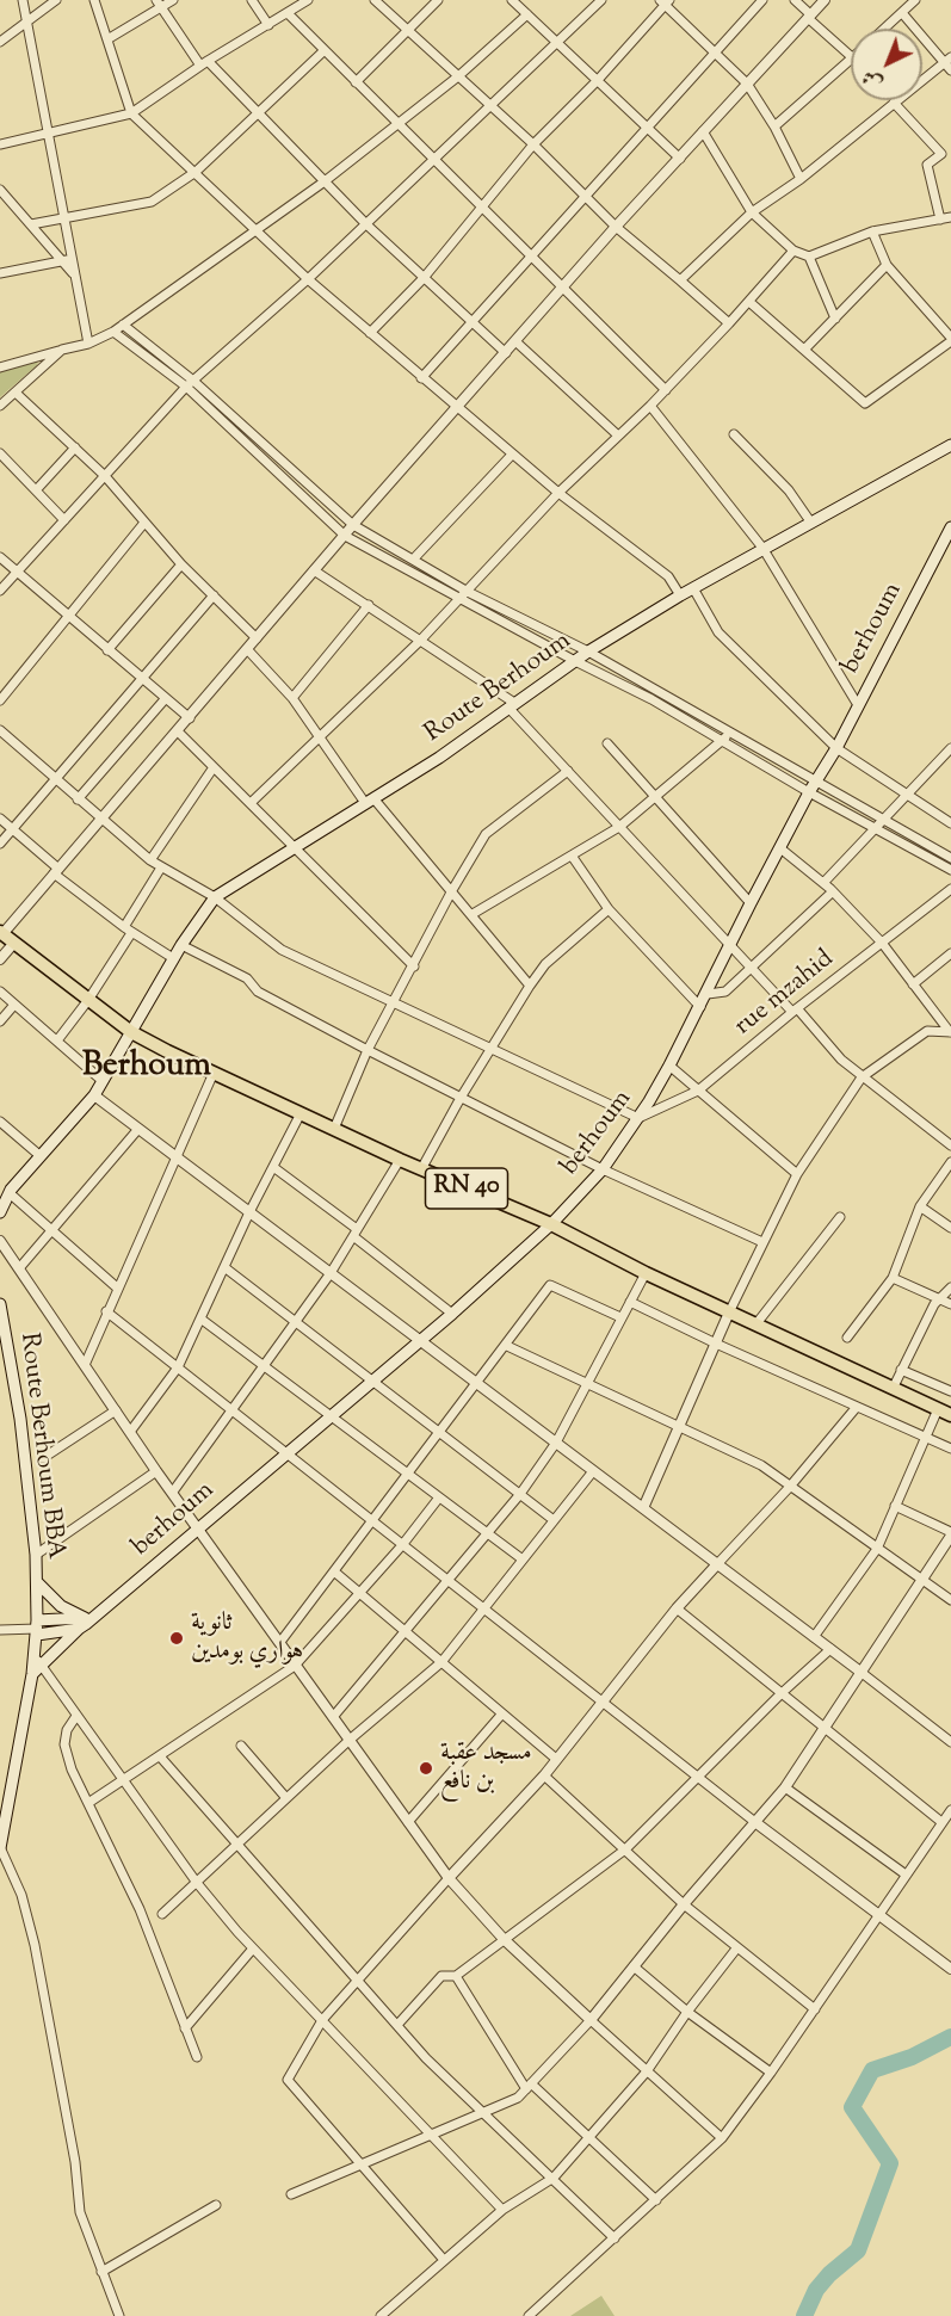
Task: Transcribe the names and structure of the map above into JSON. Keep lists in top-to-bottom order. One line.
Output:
{"streets":{"main road":["berhoum","Route Berhoum","RN 40","Route Berhoum BBA"],"street":["rue mzahid"]},"crossings":[["berhoum","rue mzahid"],["berhoum","RN 40"],["berhoum","Route Berhoum BBA"],["Route Berhoum","RN 40"]],"districts":["Berhoum"],"places":["ثانوية هواري بومدين","مسجد عقبة بن نافع"],"north":"bottom left"}
